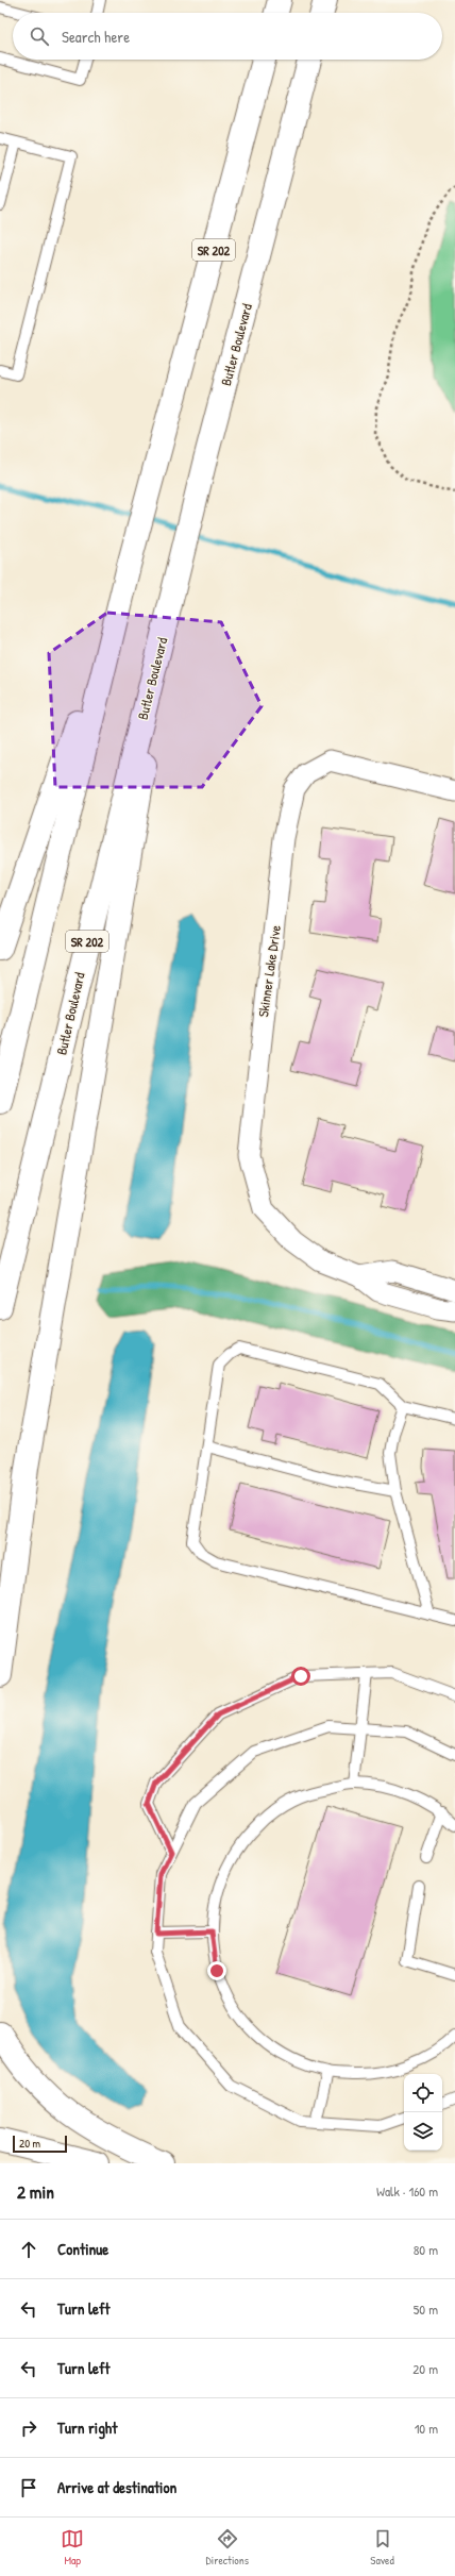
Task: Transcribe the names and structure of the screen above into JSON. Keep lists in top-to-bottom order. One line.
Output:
{"streets":{"main road":["SR 202","Butler Boulevard"],"street":["Skinner Lake Drive"]},"scale_bar":"20 m","page":{"search":"Search here","scale":"20 m","heading":["2 min","Walk · 160 m"],"list":[["Continue","80 m"],["Turn left","50 m"],["Turn left","20 m"],["Turn right","10 m"],"Arrive at destination"],"nav":["Map","Directions","Saved"]}}
